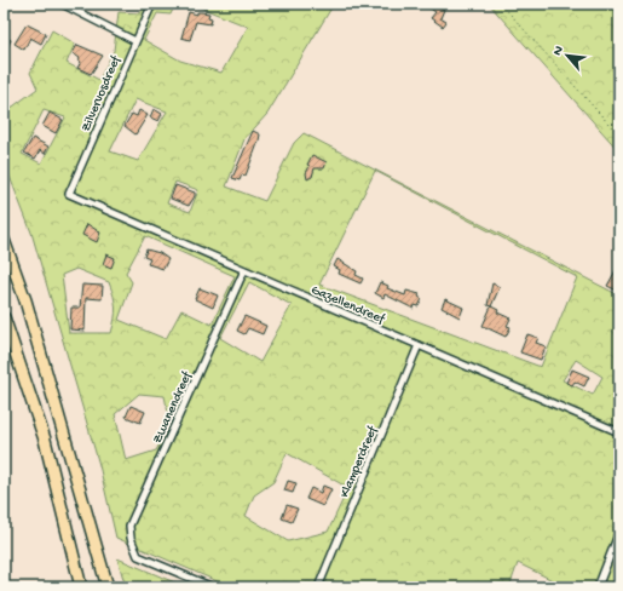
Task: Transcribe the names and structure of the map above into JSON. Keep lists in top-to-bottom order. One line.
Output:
{"streets":{"street":["Zilvervosdreef","Gazellendreef","Zwanendreef","Klamperdreef"]},"crossings":[["Zilvervosdreef","Gazellendreef"],["Gazellendreef","Zwanendreef"],["Gazellendreef","Klamperdreef"]],"north":"top left"}
